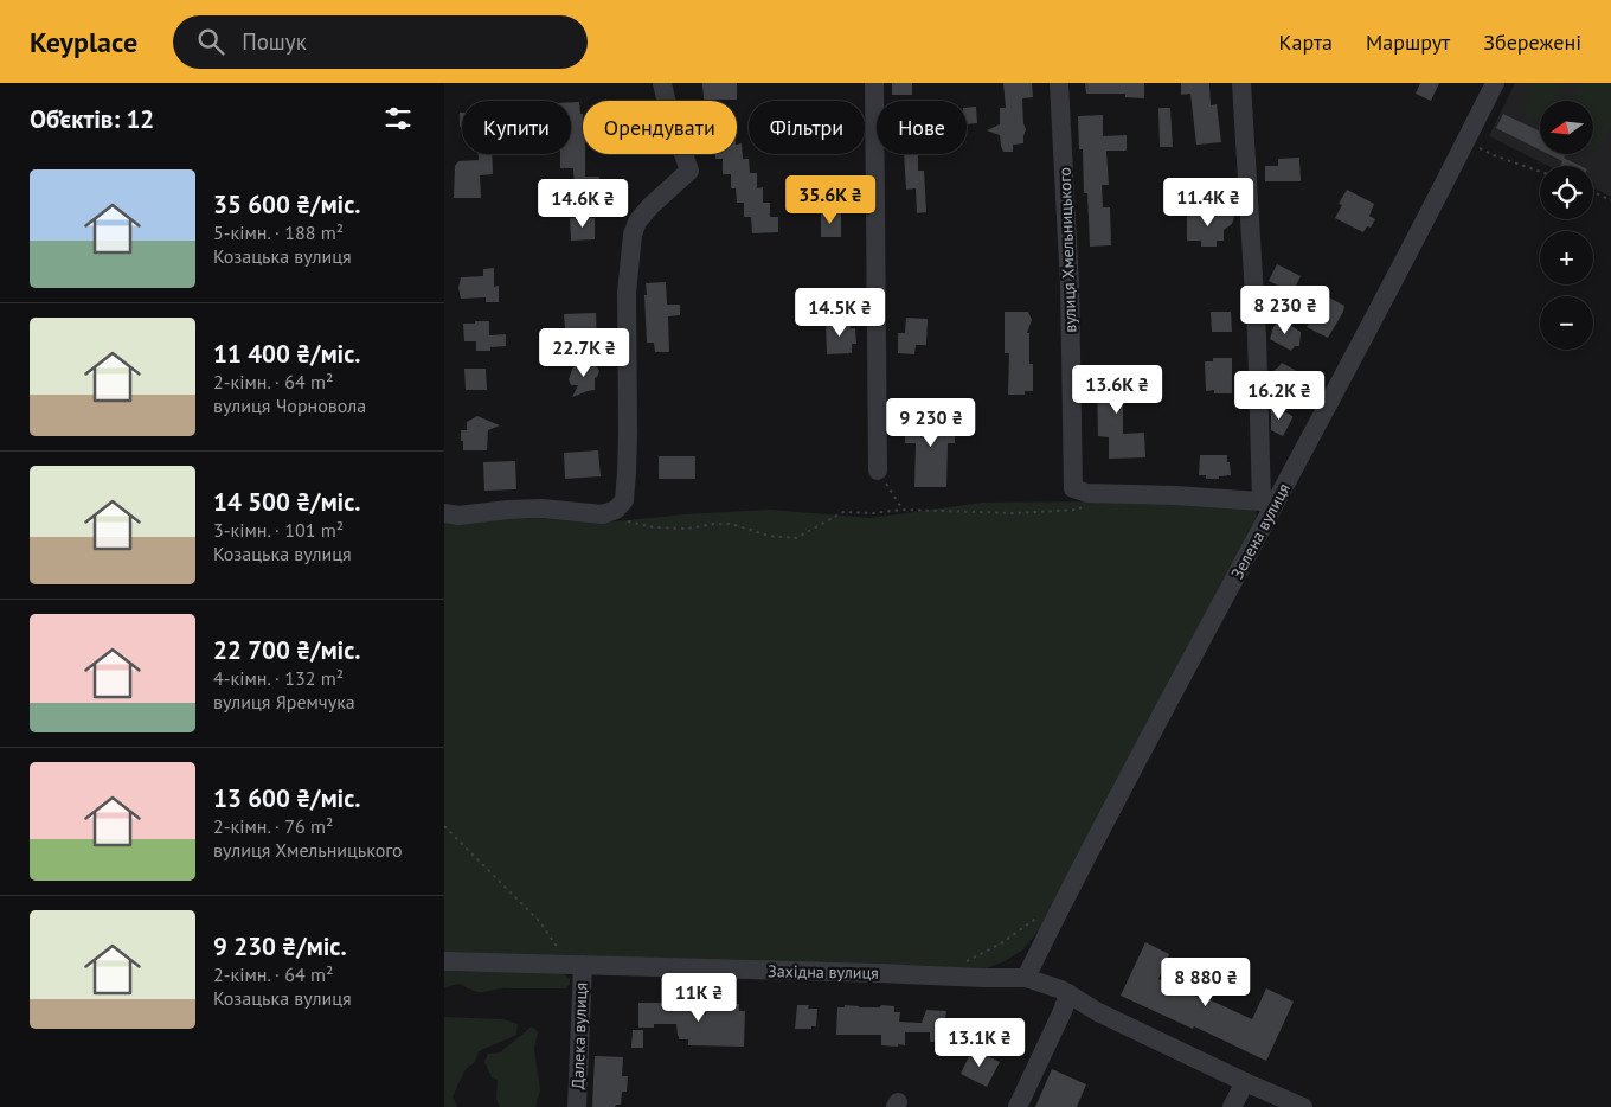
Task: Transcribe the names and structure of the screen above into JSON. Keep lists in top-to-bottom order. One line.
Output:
{"streets":{"street":["вулиця Хмельницького","Зелена вулиця","Західна вулиця","Далека вулиця"]},"crossings":[["Зелена вулиця","Західна вулиця"],["Західна вулиця","Далека вулиця"]],"north":"left","page":{"header":"Keyplace","search":"Пошук","nav":["Карта","Маршрут","Збережені"],"heading":"Об’єктів: 12","map_buttons":["+","−"],"chip":["Купити","Орендувати","Фільтри","Нове"],"list":[{"name":"35 600 ₴/міс.","note":"5-кімн. · 188 m² · Козацька вулиця"},{"name":"11 400 ₴/міс.","note":"2-кімн. · 64 m² · вулиця Чорновола"},{"name":"14 500 ₴/міс.","note":"3-кімн. · 101 m² · Козацька вулиця"},{"name":"22 700 ₴/міс.","note":"4-кімн. · 132 m² · вулиця Яремчука"},{"name":"13 600 ₴/міс.","note":"2-кімн. · 76 m² · вулиця Хмельницького"},{"name":"9 230 ₴/міс.","note":"2-кімн. · 64 m² · Козацька вулиця"}],"price":["35.6K ₴","11.4K ₴","14.6K ₴","8 230 ₴","14.5K ₴","22.7K ₴","13.6K ₴","16.2K ₴","9 230 ₴","8 880 ₴","11K ₴","13.1K ₴"]}}
